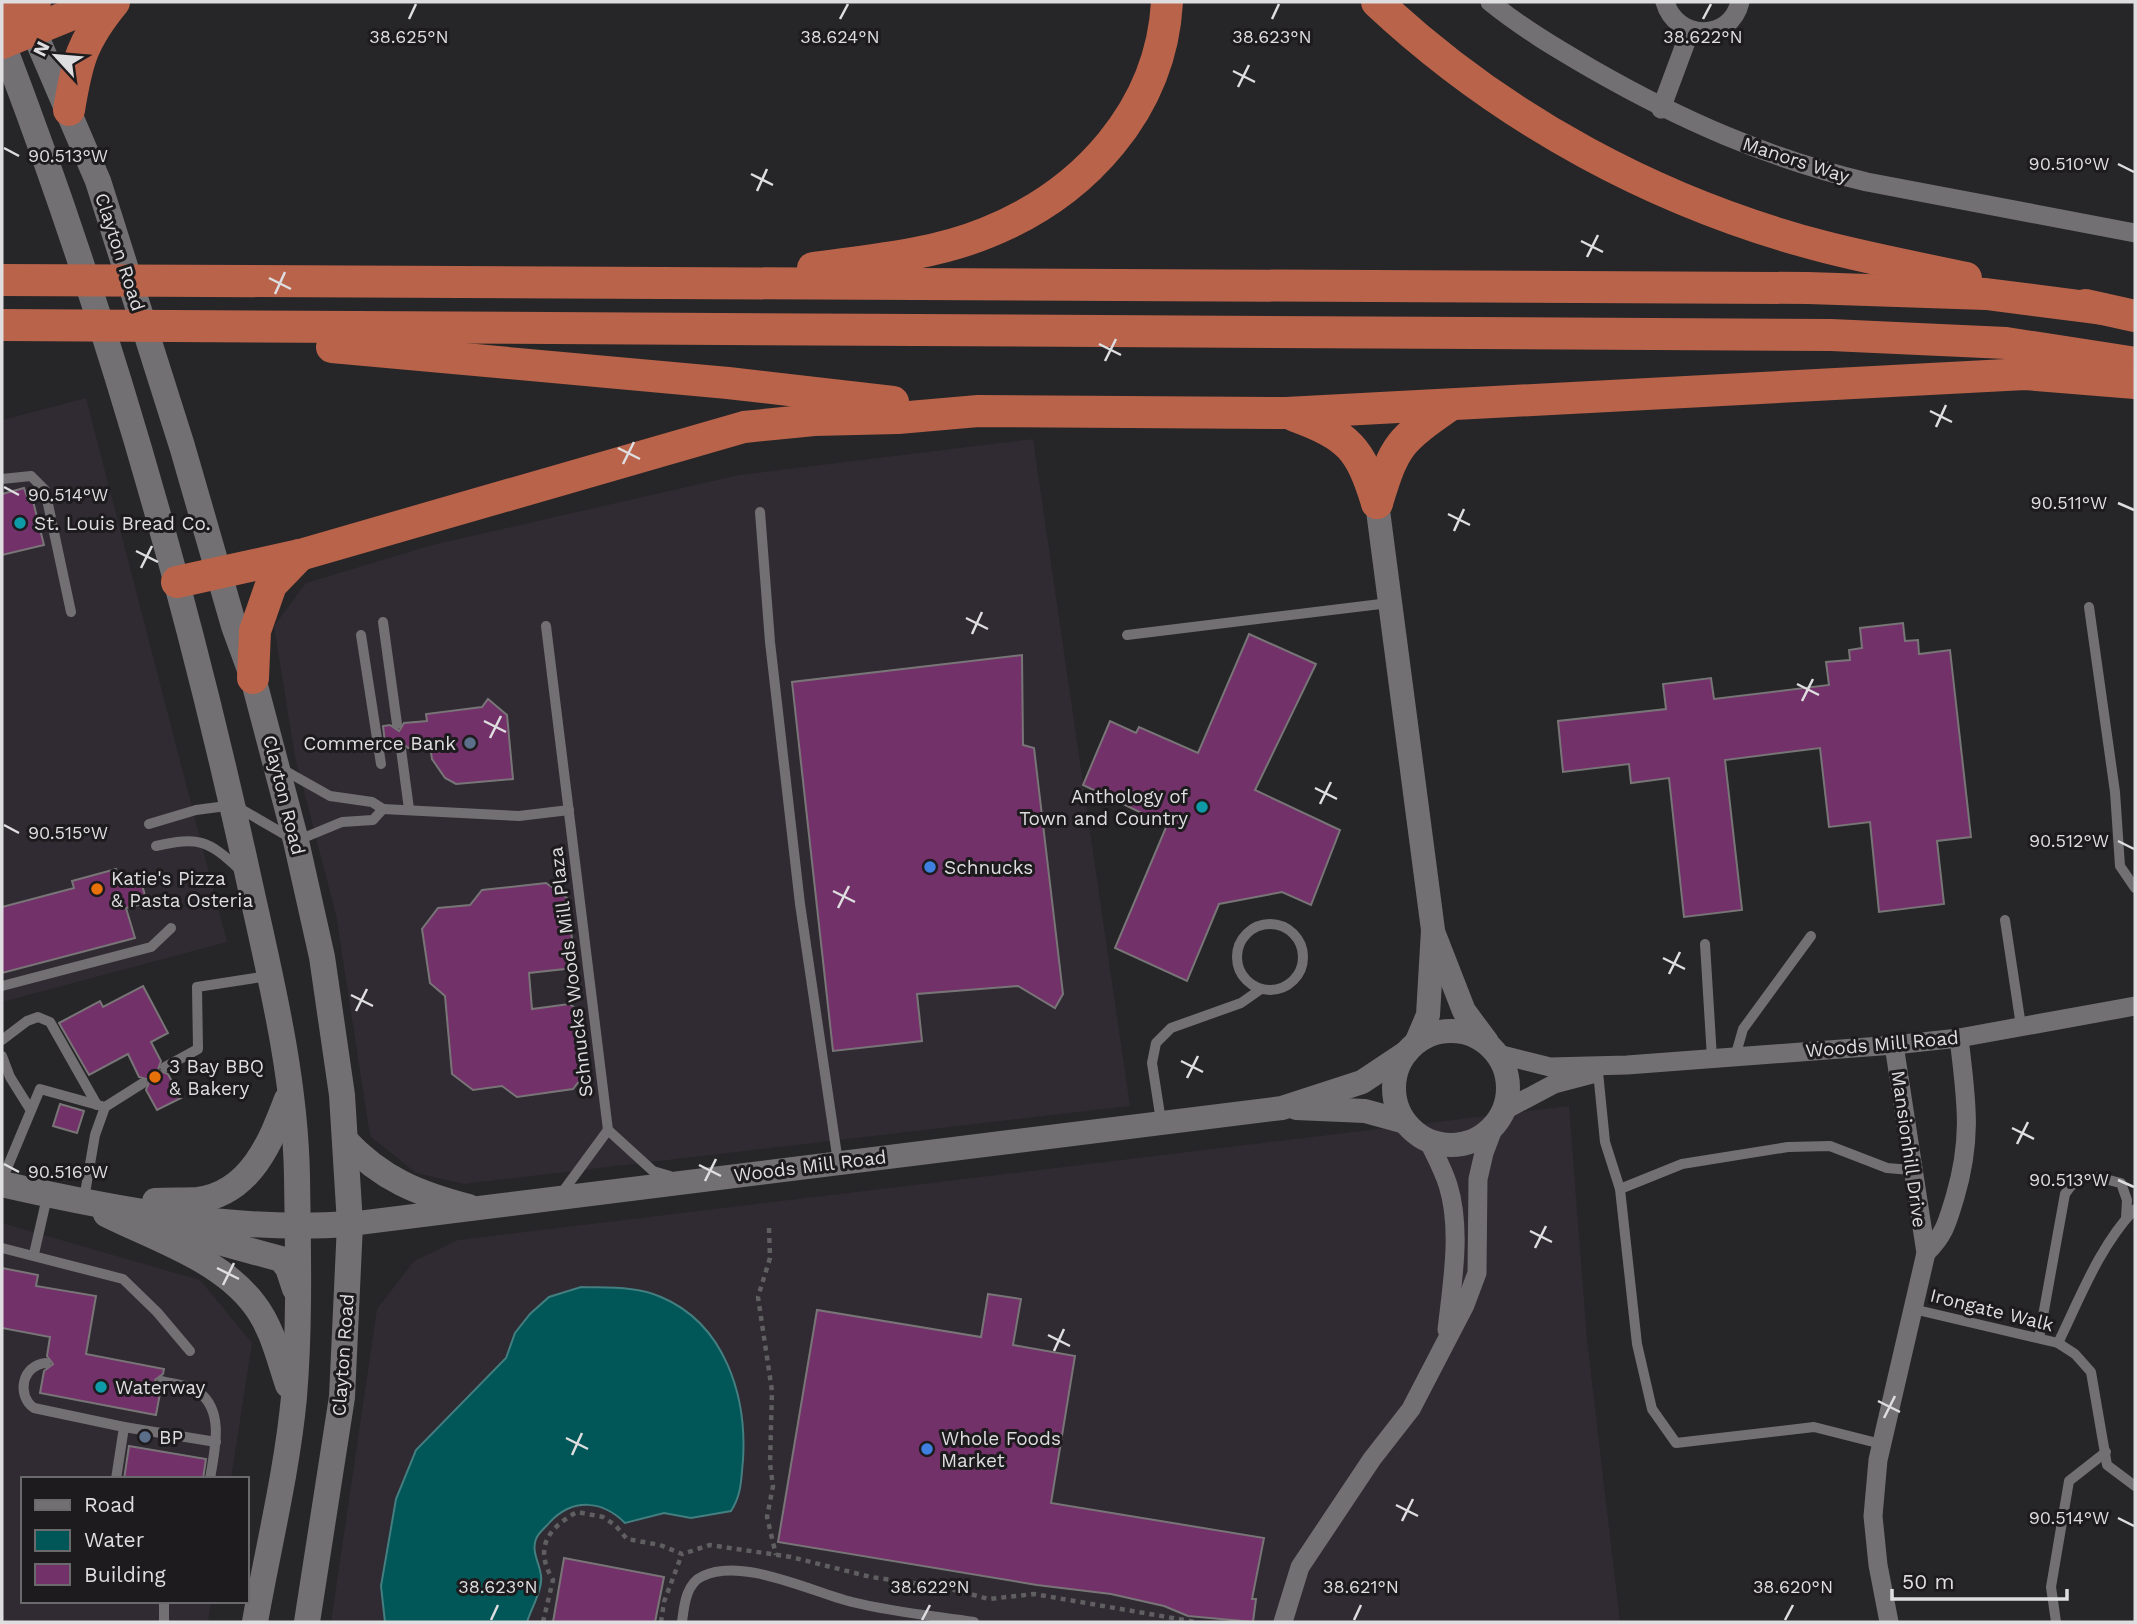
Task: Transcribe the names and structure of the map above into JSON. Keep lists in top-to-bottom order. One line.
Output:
{"streets":{"main road":["Clayton Road","Woods Mill Road"],"street":["Manors Way","Mansionhill Drive"],"lane":["Schnucks Woods Mill Plaza","Irongate Walk"]},"crossings":[["Clayton Road","Woods Mill Road"],["Woods Mill Road","Mansionhill Drive"],["Mansionhill Drive","Irongate Walk"]],"places":["St. Louis Bread Co.","Commerce Bank","Anthology of Town and Country","Schnucks","Katie's Pizza & Pasta Osteria","3 Bay BBQ & Bakery","Waterway","BP","Whole Foods Market"],"legend":["Road","Water","Building"],"scale_bar":"50 m","north":"top left","coordinates":["38.625°N","38.624°N","38.623°N","38.622°N","90.513°W","90.510°W","90.514°W","90.511°W","90.515°W","90.512°W","90.516°W","38.621°N","38.620°N"]}
